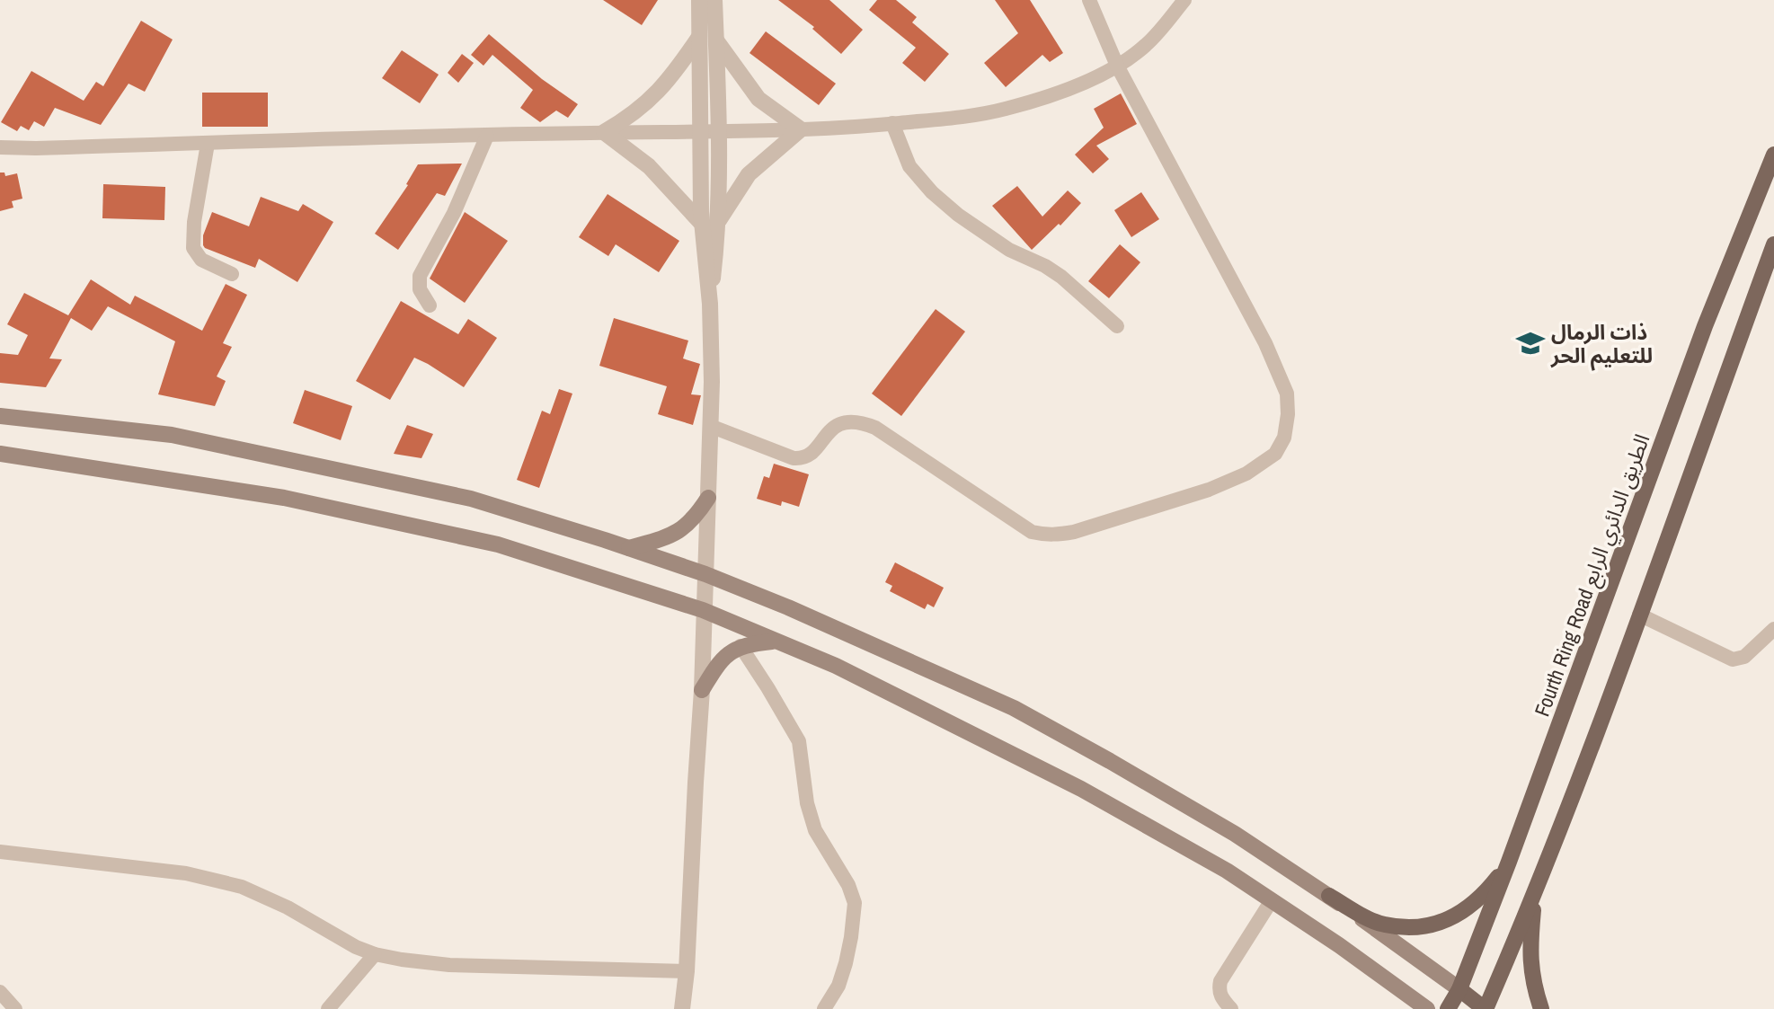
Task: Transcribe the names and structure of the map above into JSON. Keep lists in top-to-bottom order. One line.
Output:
{"streets":{"main road":["Fourth Ring Road الطريق الدائري الرابع"]},"places":{"school or university":["ذات الرمال للتعليم الحر"]}}
